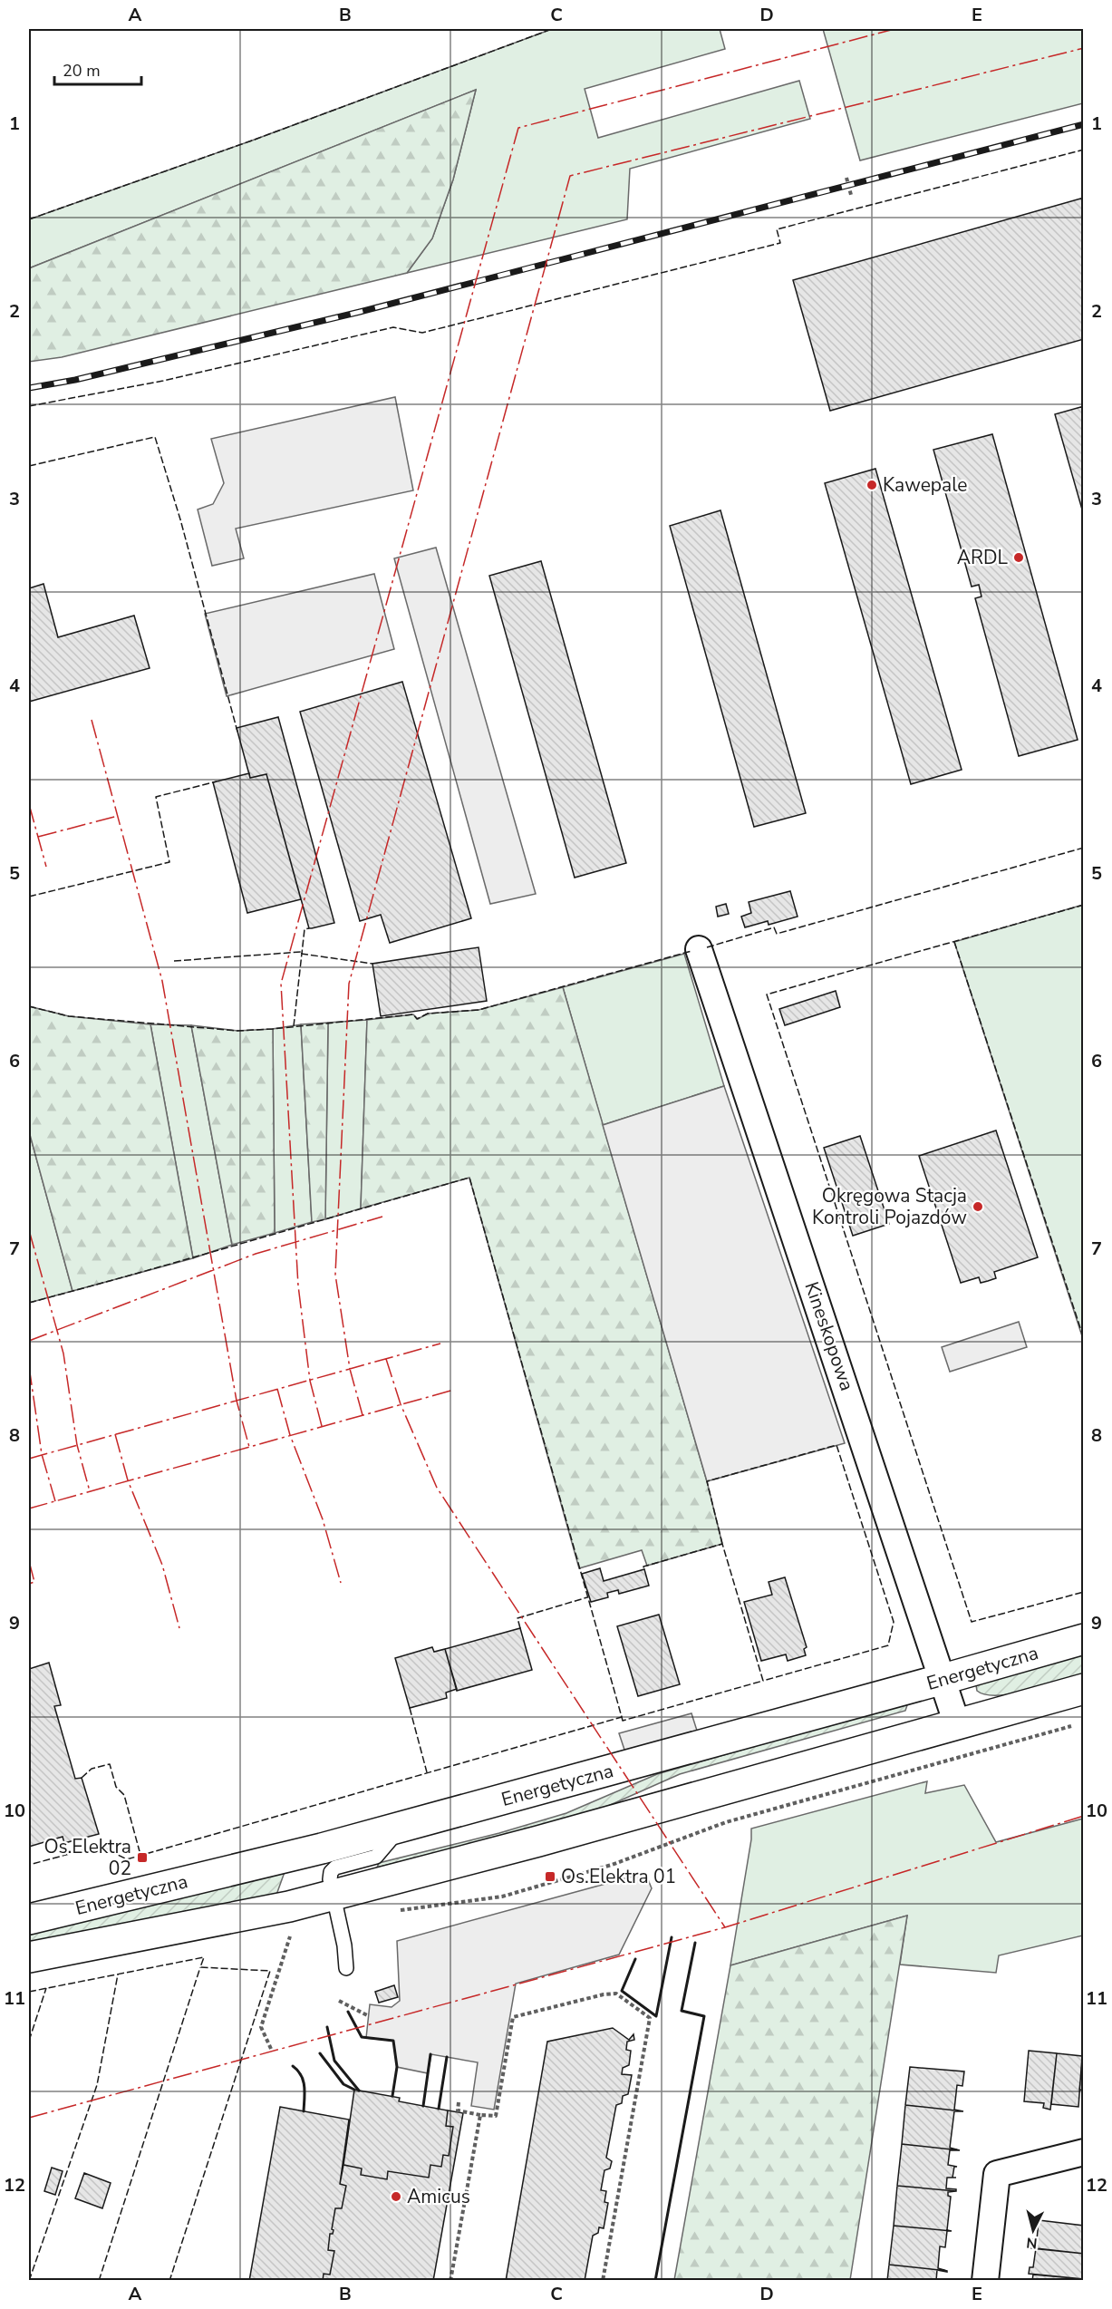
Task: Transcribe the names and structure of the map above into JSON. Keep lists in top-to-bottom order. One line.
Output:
{"streets":{"street":["Kineskopowa","Energetyczna"]},"crossings":[["Kineskopowa","Energetyczna"]],"places":{"other":["Kawepale","ARDL","Okręgowa Stacja Kontroli Pojazdów","Amicus"],"transit":["Os.Elektra 02","Os.Elektra 01"]},"scale_bar":"20 m","north":"bottom","grid":{"columns":["A","B","C","D","E"],"rows":["1","2","3","4","5","6","7","8","9","10","11","12"]}}
